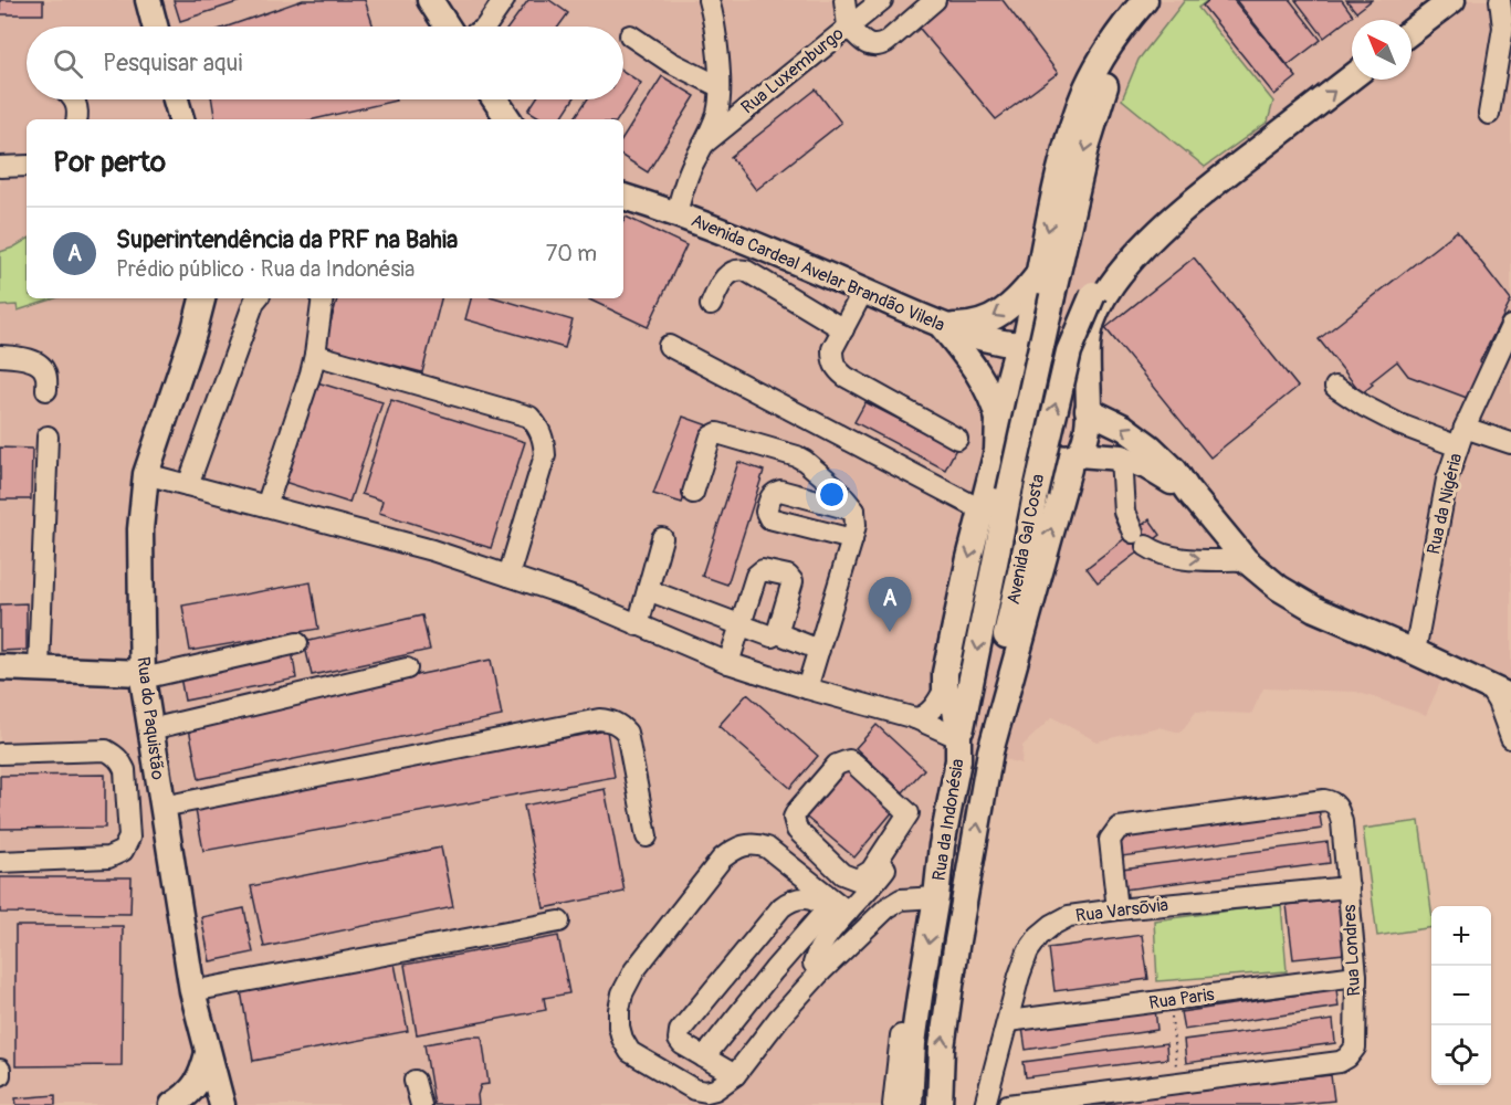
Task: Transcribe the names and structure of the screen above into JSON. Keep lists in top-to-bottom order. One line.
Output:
{"streets":{"main road":["Avenida Cardeal Avelar Brandão Vilela","Avenida Gal Costa","Rua do Paquistão","Rua da Indonésia"],"street":["Rua Luxemburgo","Rua da Nigéria","Rua Varsōvia","Rua Londres","Rua Paris"]},"crossings":[["Avenida Cardeal Avelar Brandão Vilela","Avenida Gal Costa"],["Avenida Cardeal Avelar Brandão Vilela","Rua da Indonésia"],["Avenida Gal Costa","Rua da Indonésia"],["Rua Varsōvia","Rua Londres"],["Rua Varsōvia","Rua Paris"],["Rua Londres","Rua Paris"]],"north":"top left","page":{"search":"Pesquisar aqui","heading":"Por perto","list":[{"mark":"A","name":"Superintendência da PRF na Bahia","note":"Prédio público · Rua da Indonésia","value":"70 m"}],"pins":"A","map_buttons":["+","−"]}}
